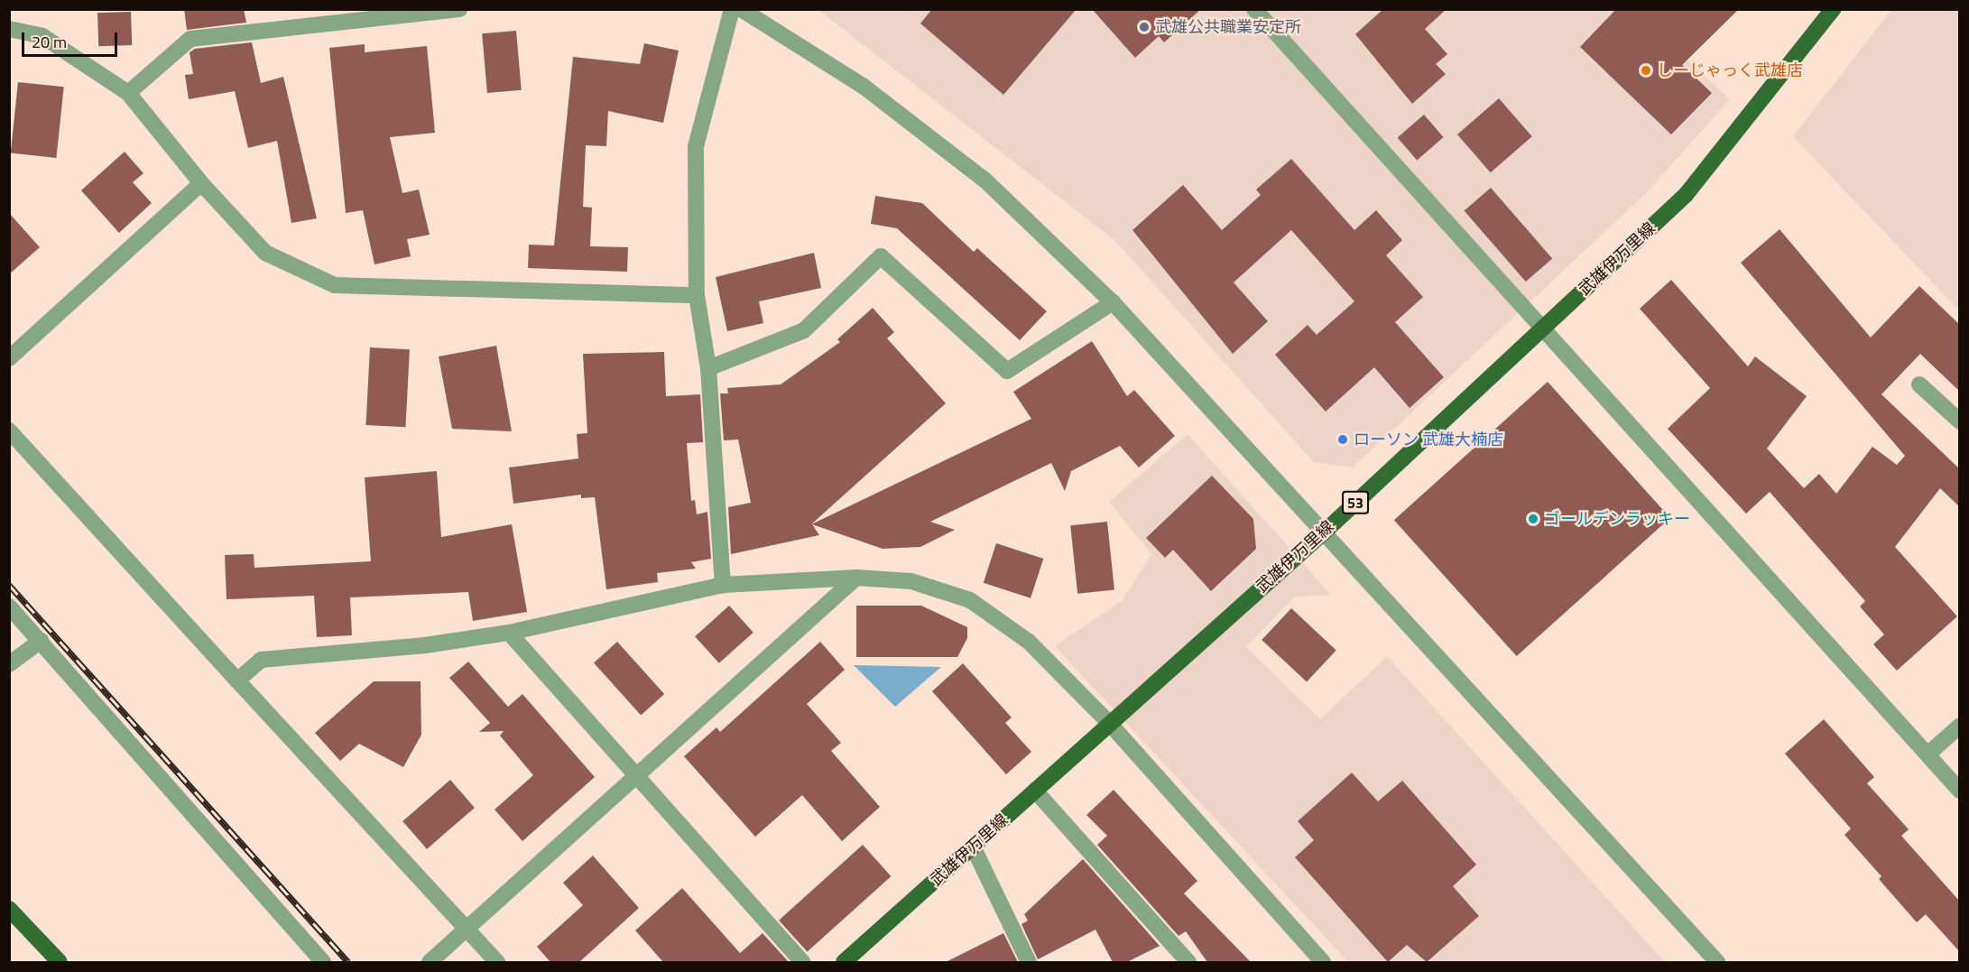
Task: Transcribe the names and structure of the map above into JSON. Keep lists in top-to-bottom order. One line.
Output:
{"streets":{"main road":["武雄伊万里線","53"]},"places":["武雄公共職業安定所","しーじゃっく武雄店","ローソン 武雄大楠店","ゴールデンラッキー"],"scale_bar":"20 m"}
